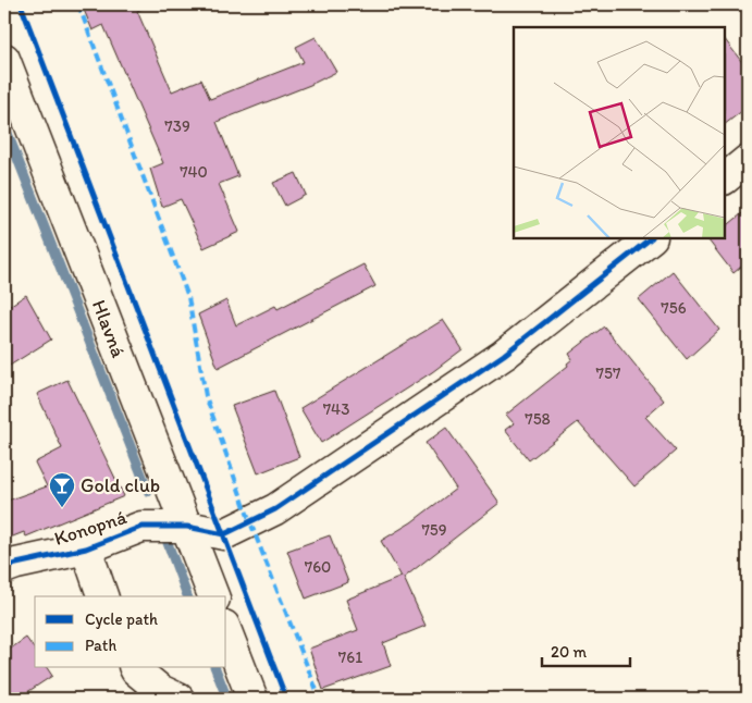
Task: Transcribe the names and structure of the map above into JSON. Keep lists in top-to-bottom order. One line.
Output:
{"streets":{"street":["Hlavná","Konopná"]},"crossings":[["Hlavná","Konopná"]],"places":{"bar":["Gold club"]},"house_numbers":["739","740","756","757","743","758","759","760","761"],"legend":["Cycle path","Path"],"scale_bar":"20 m"}
